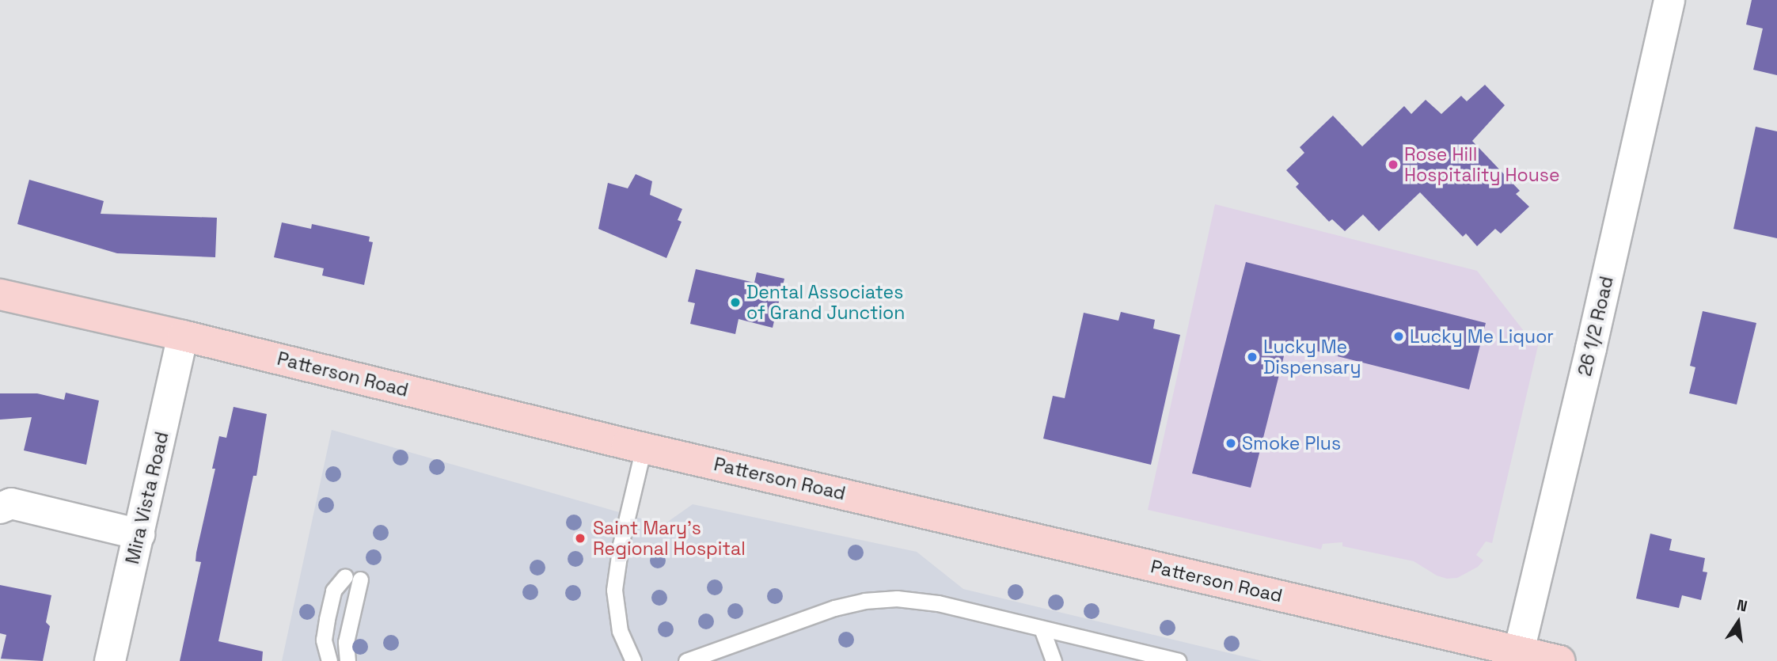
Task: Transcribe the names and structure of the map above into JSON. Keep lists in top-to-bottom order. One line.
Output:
{"streets":{"main road":["26 1/2 Road","Patterson Road","Mira Vista Road"]},"crossings":[["26 1/2 Road","Patterson Road"],["Patterson Road","Mira Vista Road"]],"places":["Rose Hill Hospitality House","Dental Associates of Grand Junction","Lucky Me Liquor","Lucky Me Dispensary","Smoke Plus","Saint Mary's Regional Hospital"],"north":"top"}
